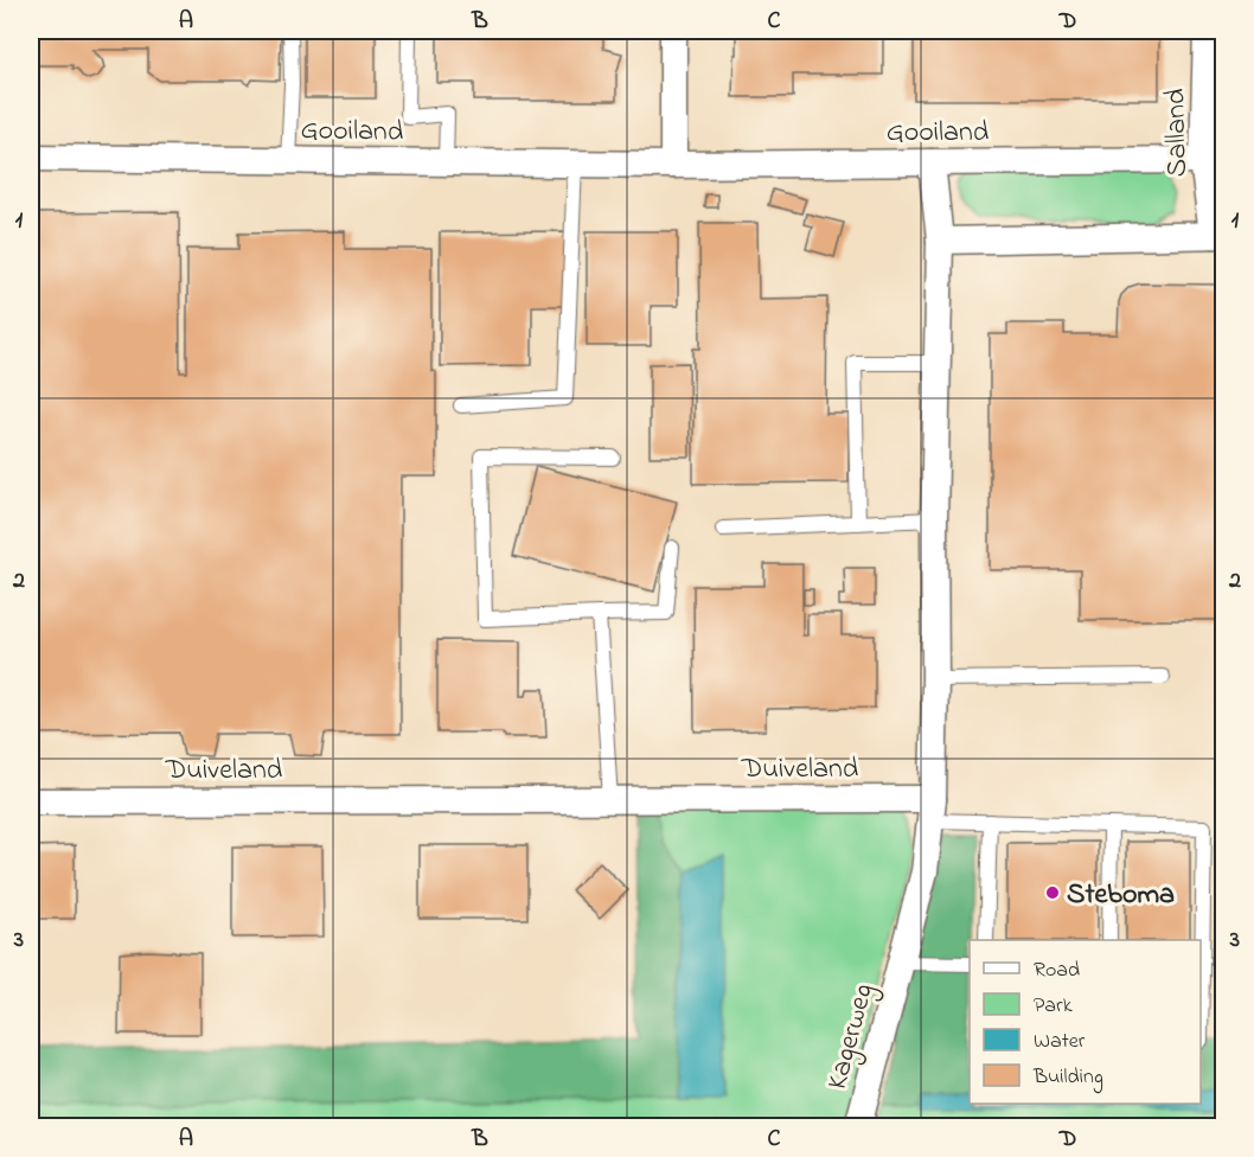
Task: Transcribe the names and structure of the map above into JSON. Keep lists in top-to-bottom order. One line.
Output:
{"streets":{"street":["Gooiland","Salland","Duiveland","Kagerweg"]},"crossings":[["Gooiland","Salland"],["Duiveland","Kagerweg"]],"places":["Steboma"],"legend":["Road","Park","Water","Building"],"grid":{"columns":["A","B","C","D"],"rows":["1","2","3"]}}
